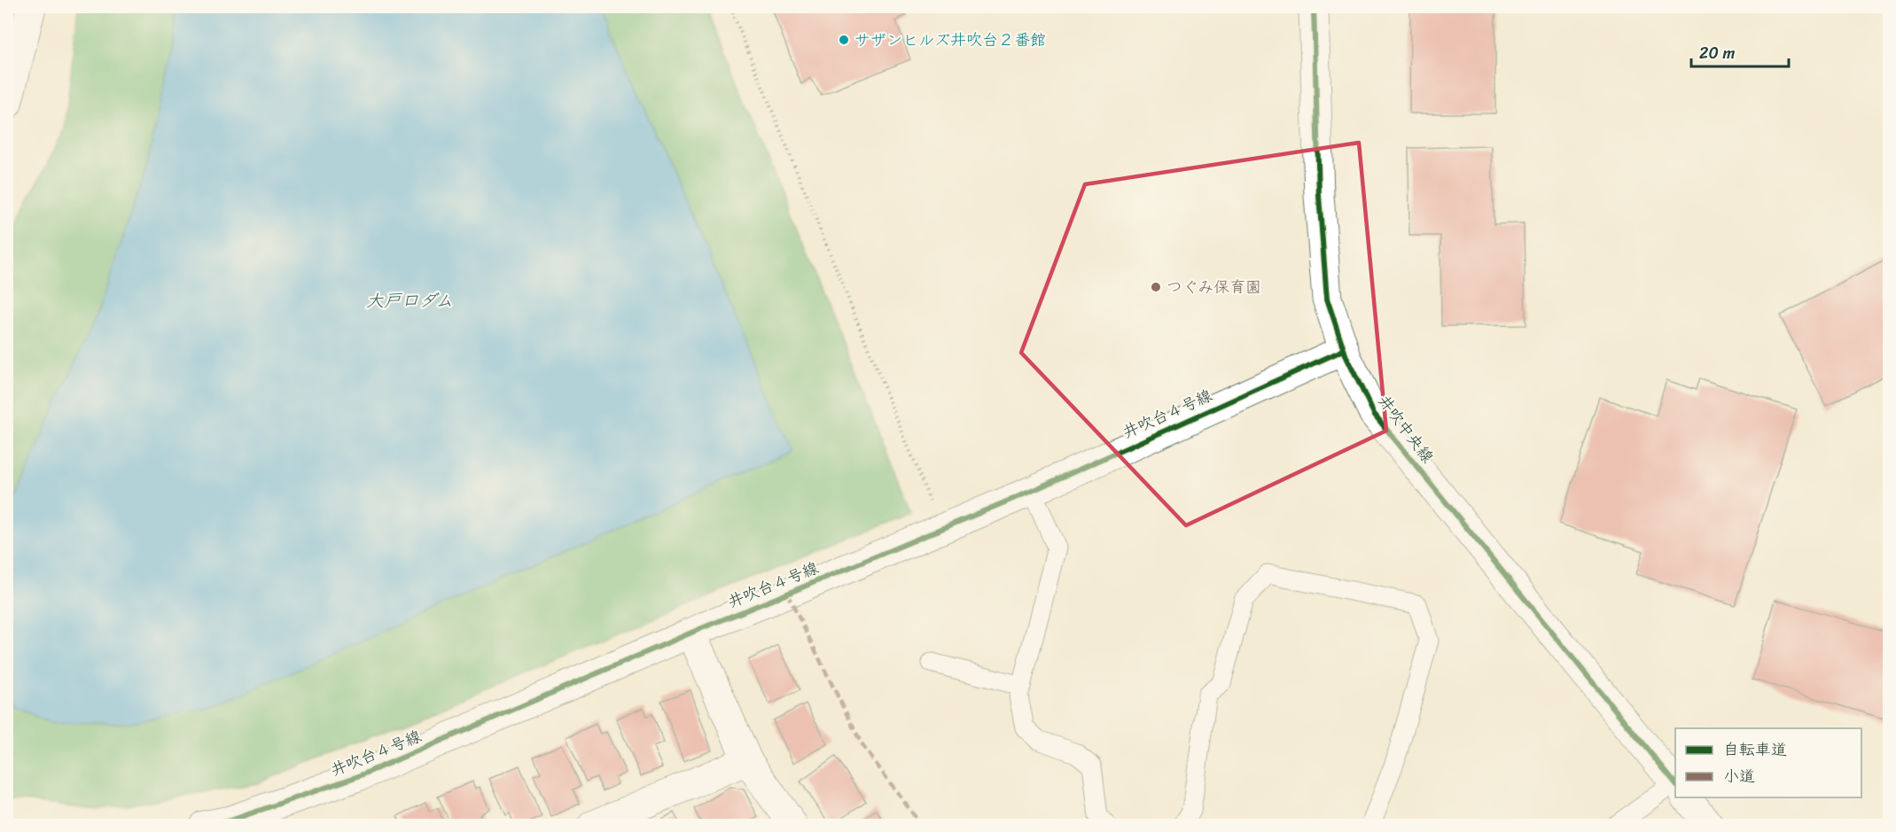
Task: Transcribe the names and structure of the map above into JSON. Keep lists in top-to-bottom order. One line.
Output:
{"streets":{"street":["井吹台４号線","井吹中央線"]},"crossings":[["井吹台４号線","井吹中央線"]],"water":["大戸口ダム"],"places":["サザンヒルズ井吹台２番館","つぐみ保育園"],"legend":["自転車道","小道"],"scale_bar":"20 m"}
